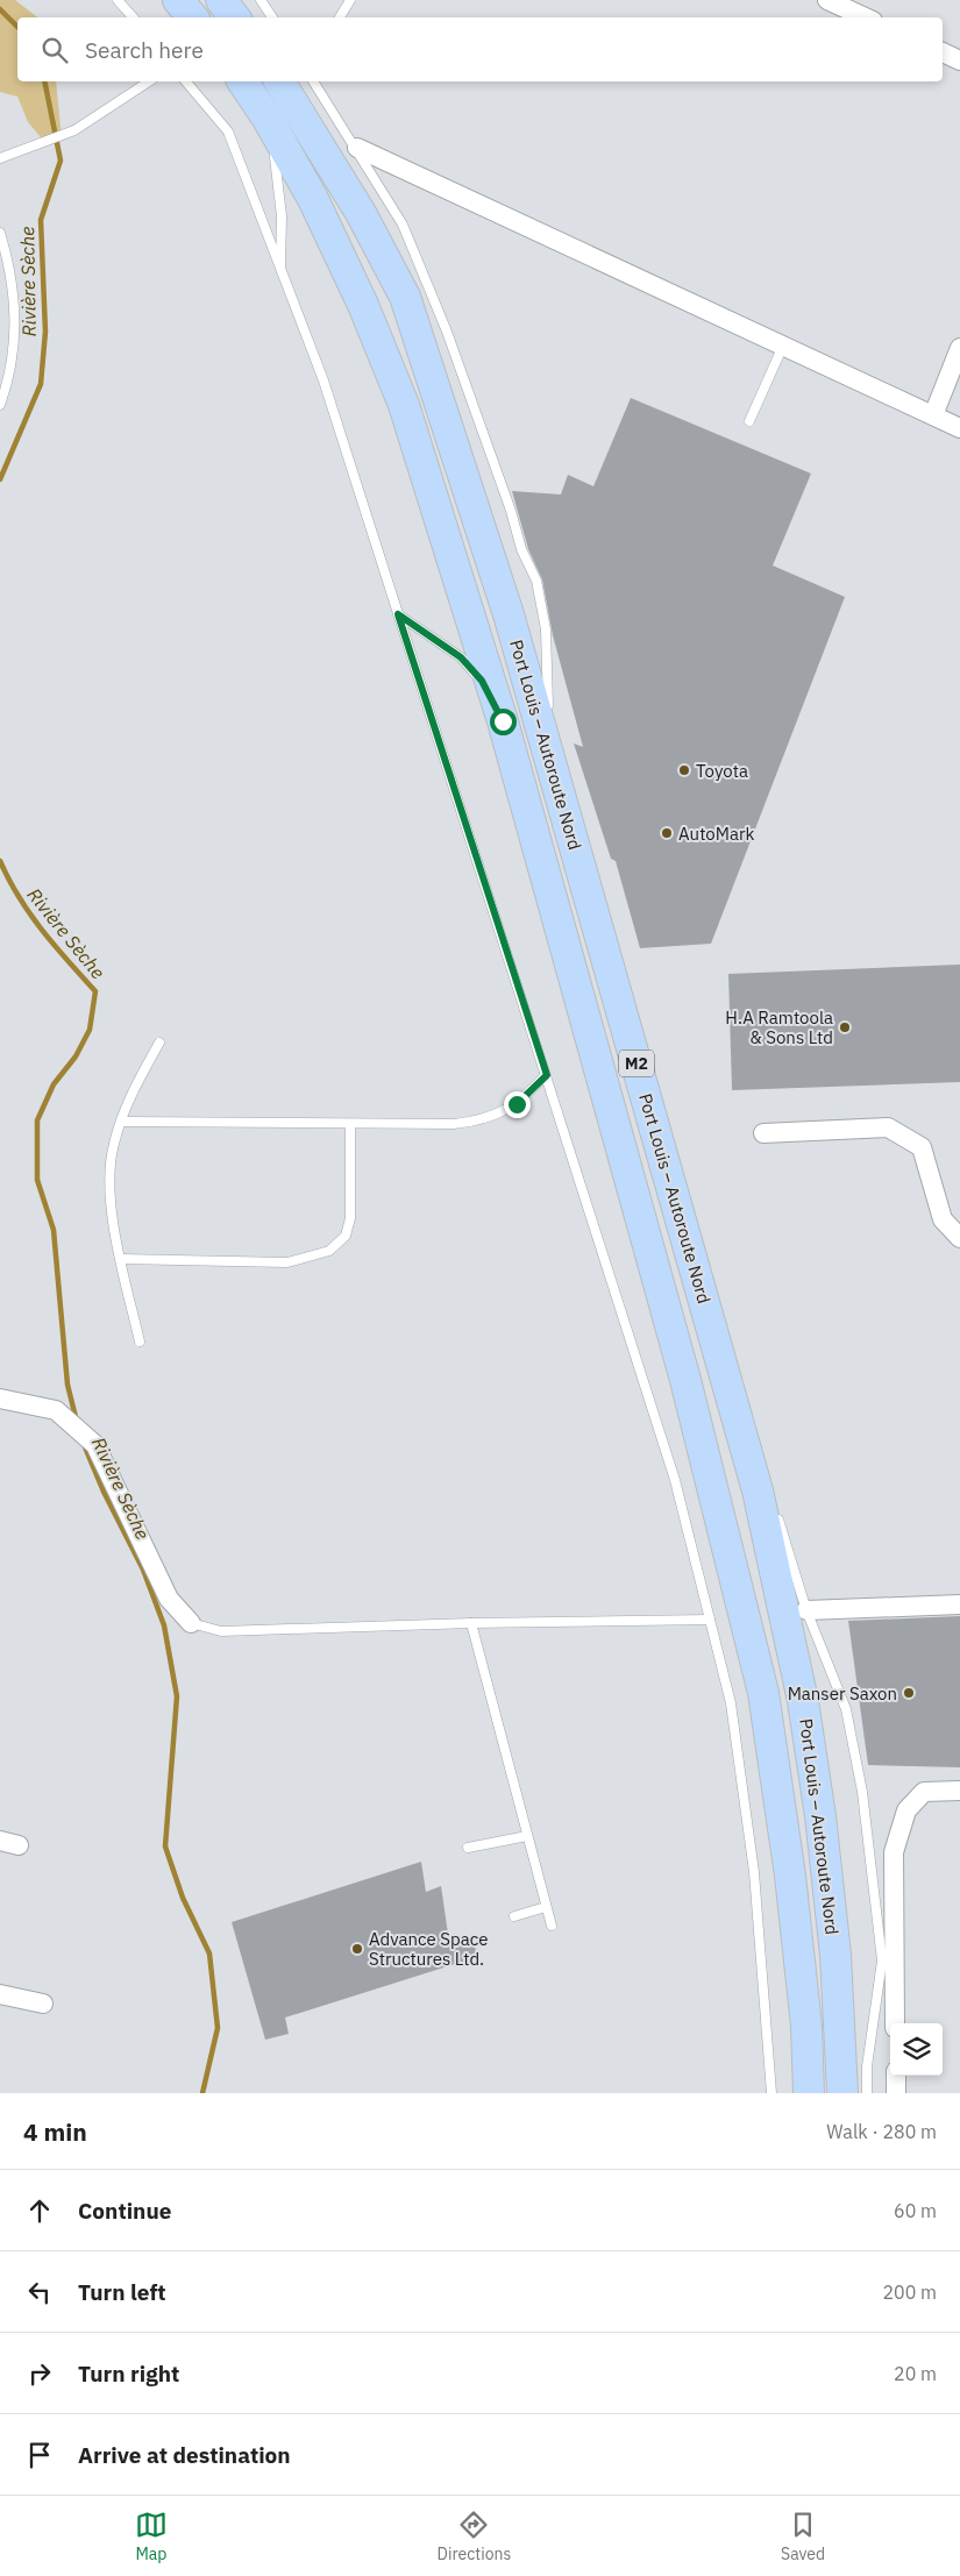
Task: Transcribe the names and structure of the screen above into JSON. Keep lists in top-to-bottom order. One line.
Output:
{"streets":{"highway":["Port Louis – Autoroute Nord","M2"]},"water":["Rivière Sèche"],"places":["Toyota","AutoMark","H.A Ramtoola & Sons Ltd","Manser Saxon","Advance Space Structures Ltd."],"page":{"search":"Search here","heading":["4 min","Walk · 280 m"],"list":[["Continue","60 m"],["Turn left","200 m"],["Turn right","20 m"],"Arrive at destination"],"nav":["Map","Directions","Saved"]}}
